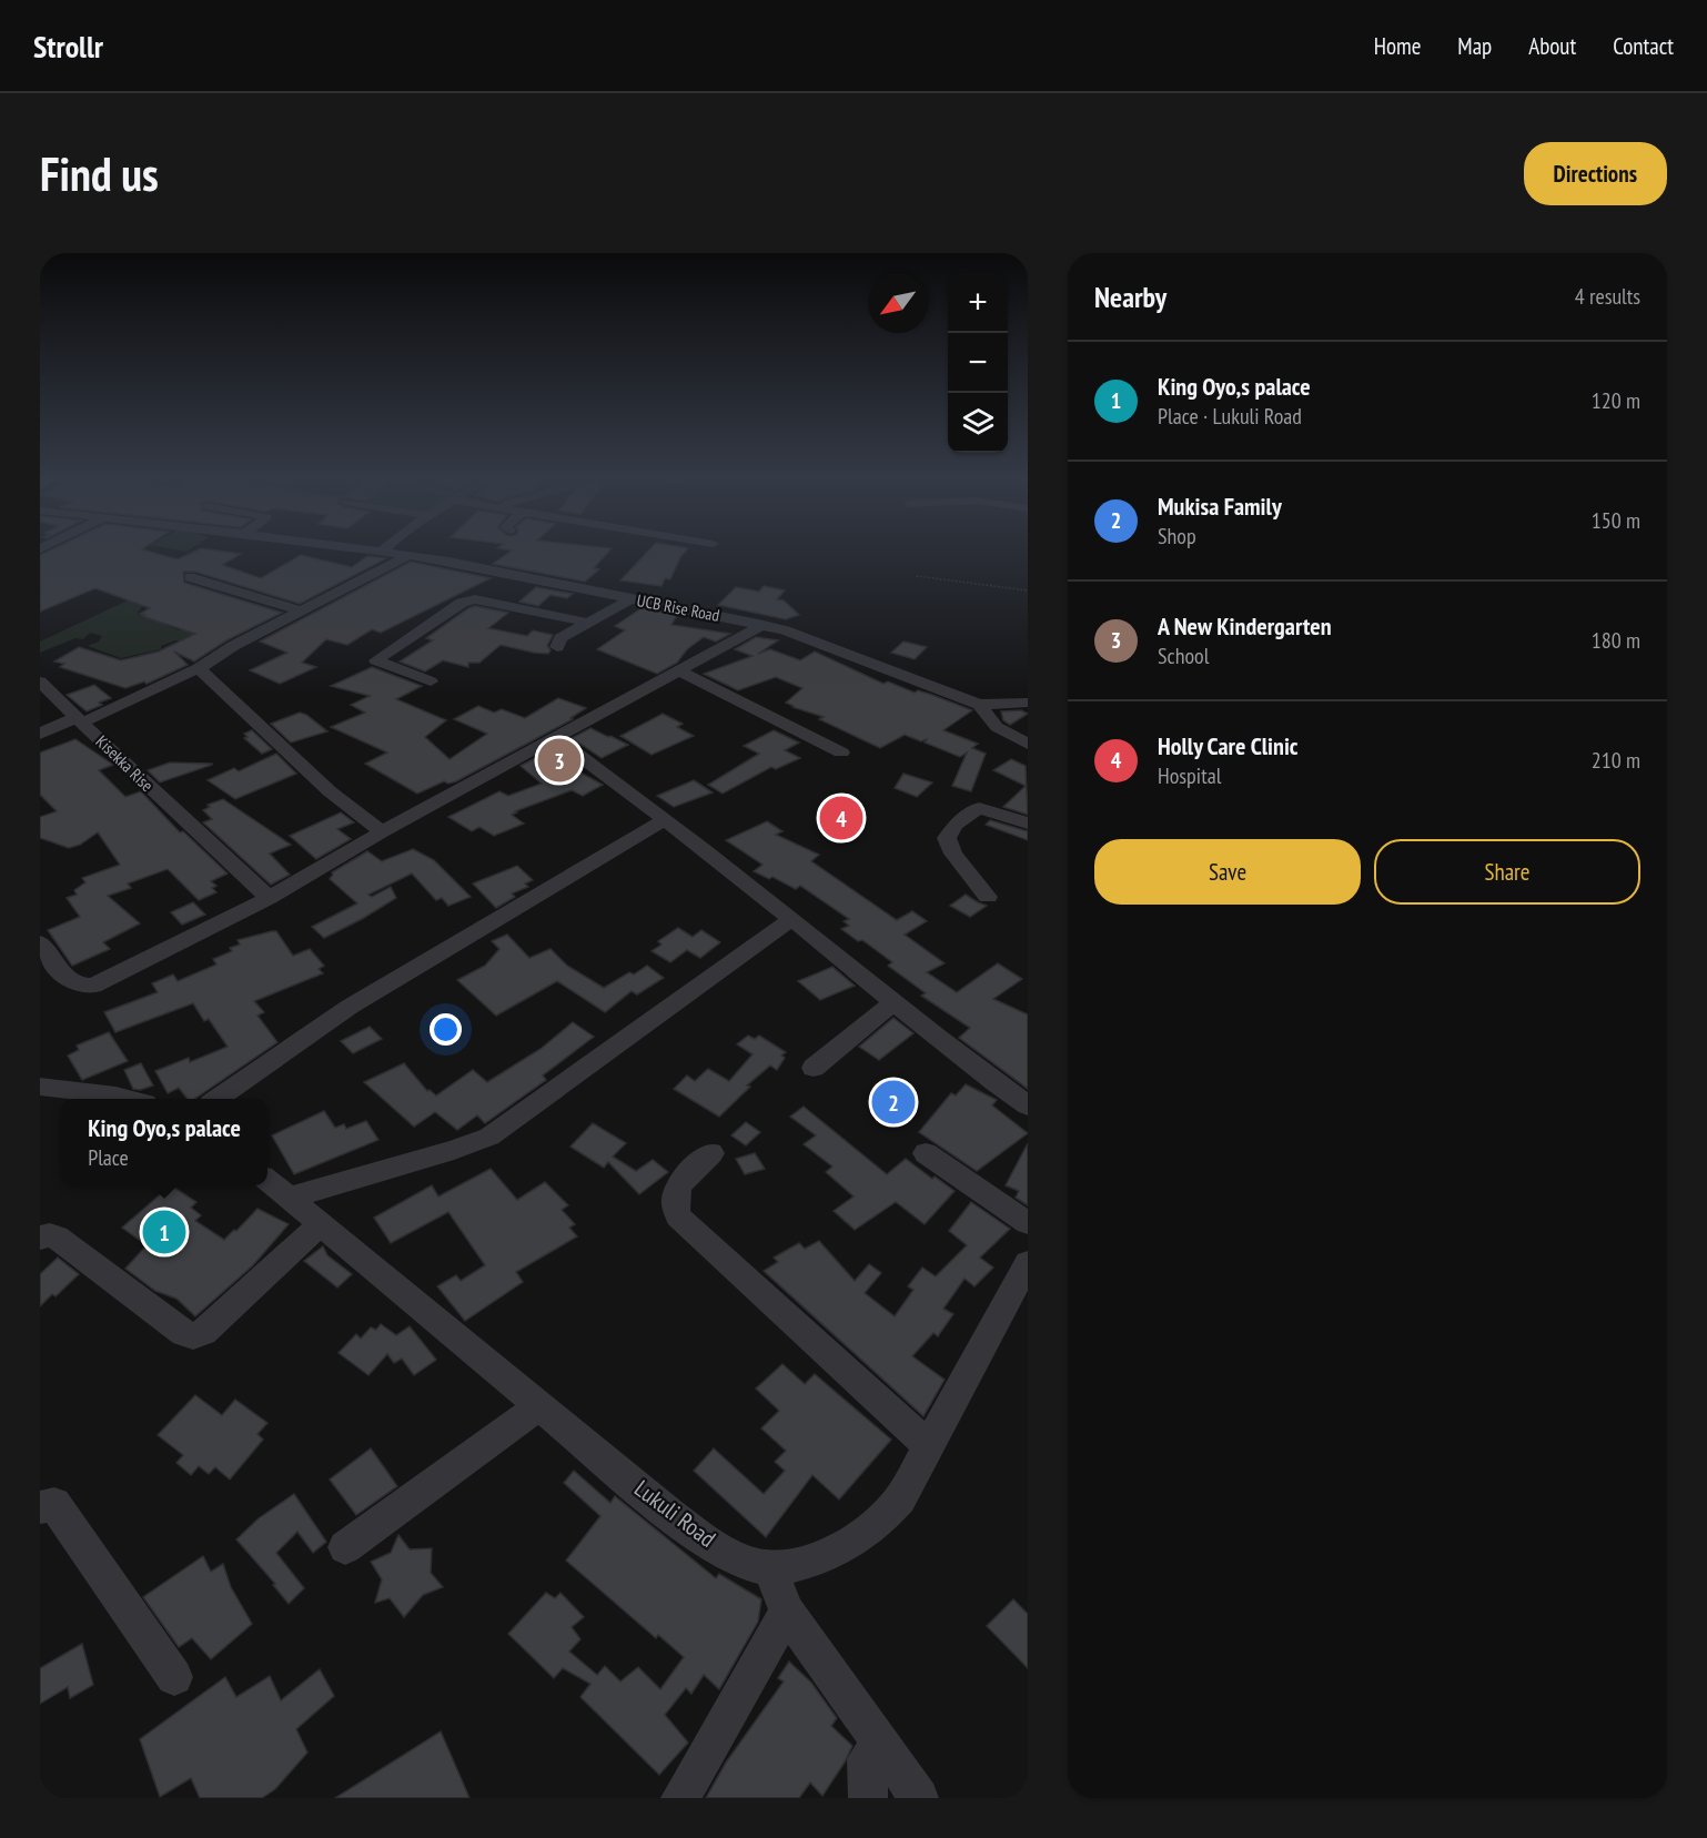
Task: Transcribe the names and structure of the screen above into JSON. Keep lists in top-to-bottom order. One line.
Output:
{"streets":{"street":["UCB Rise Road","Kisekka Rise","Lukuli Road"]},"north":"bottom left","page":{"header":"Strollr","nav":["Home","Map","About","Contact"],"buttons":["Directions",["Save","Share"]],"title":"Find us","heading":["Nearby","4 results"],"map_buttons":["+","−"],"list":[{"mark":"1","name":"King Oyo,s palace","note":"Place · Lukuli Road","value":"120 m"},{"mark":"2","name":"Mukisa Family","note":"Shop","value":"150 m"},{"mark":"3","name":"A New Kindergarten","note":"School","value":"180 m"},{"mark":"4","name":"Holly Care Clinic","note":"Hospital","value":"210 m"}],"pins":["3","4","2","1"],"popup":["King Oyo,s palace","Place"]}}
